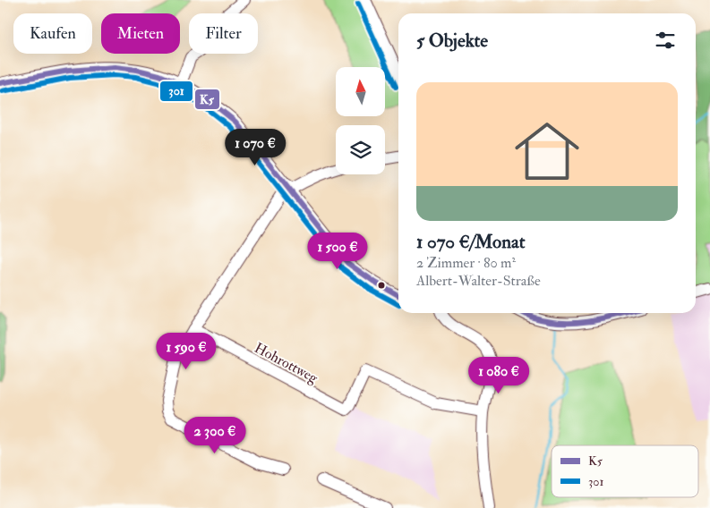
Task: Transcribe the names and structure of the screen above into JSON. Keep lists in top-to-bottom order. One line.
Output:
{"streets":{"street":["Hohrottweg"]},"lines":["transit line 301","transit line K5"],"legend":["K5","301"],"north":"top","page":{"chip":["Kaufen","Mieten","Filter"],"heading":"5 Objekte","list":[{"name":"1 070 €/Monat","note":"2 Zimmer · 80 m² · Albert-Walter-Straße"}],"price":["1 070 €","1 500 €","1 590 €","1 080 €","2 300 €"]}}
